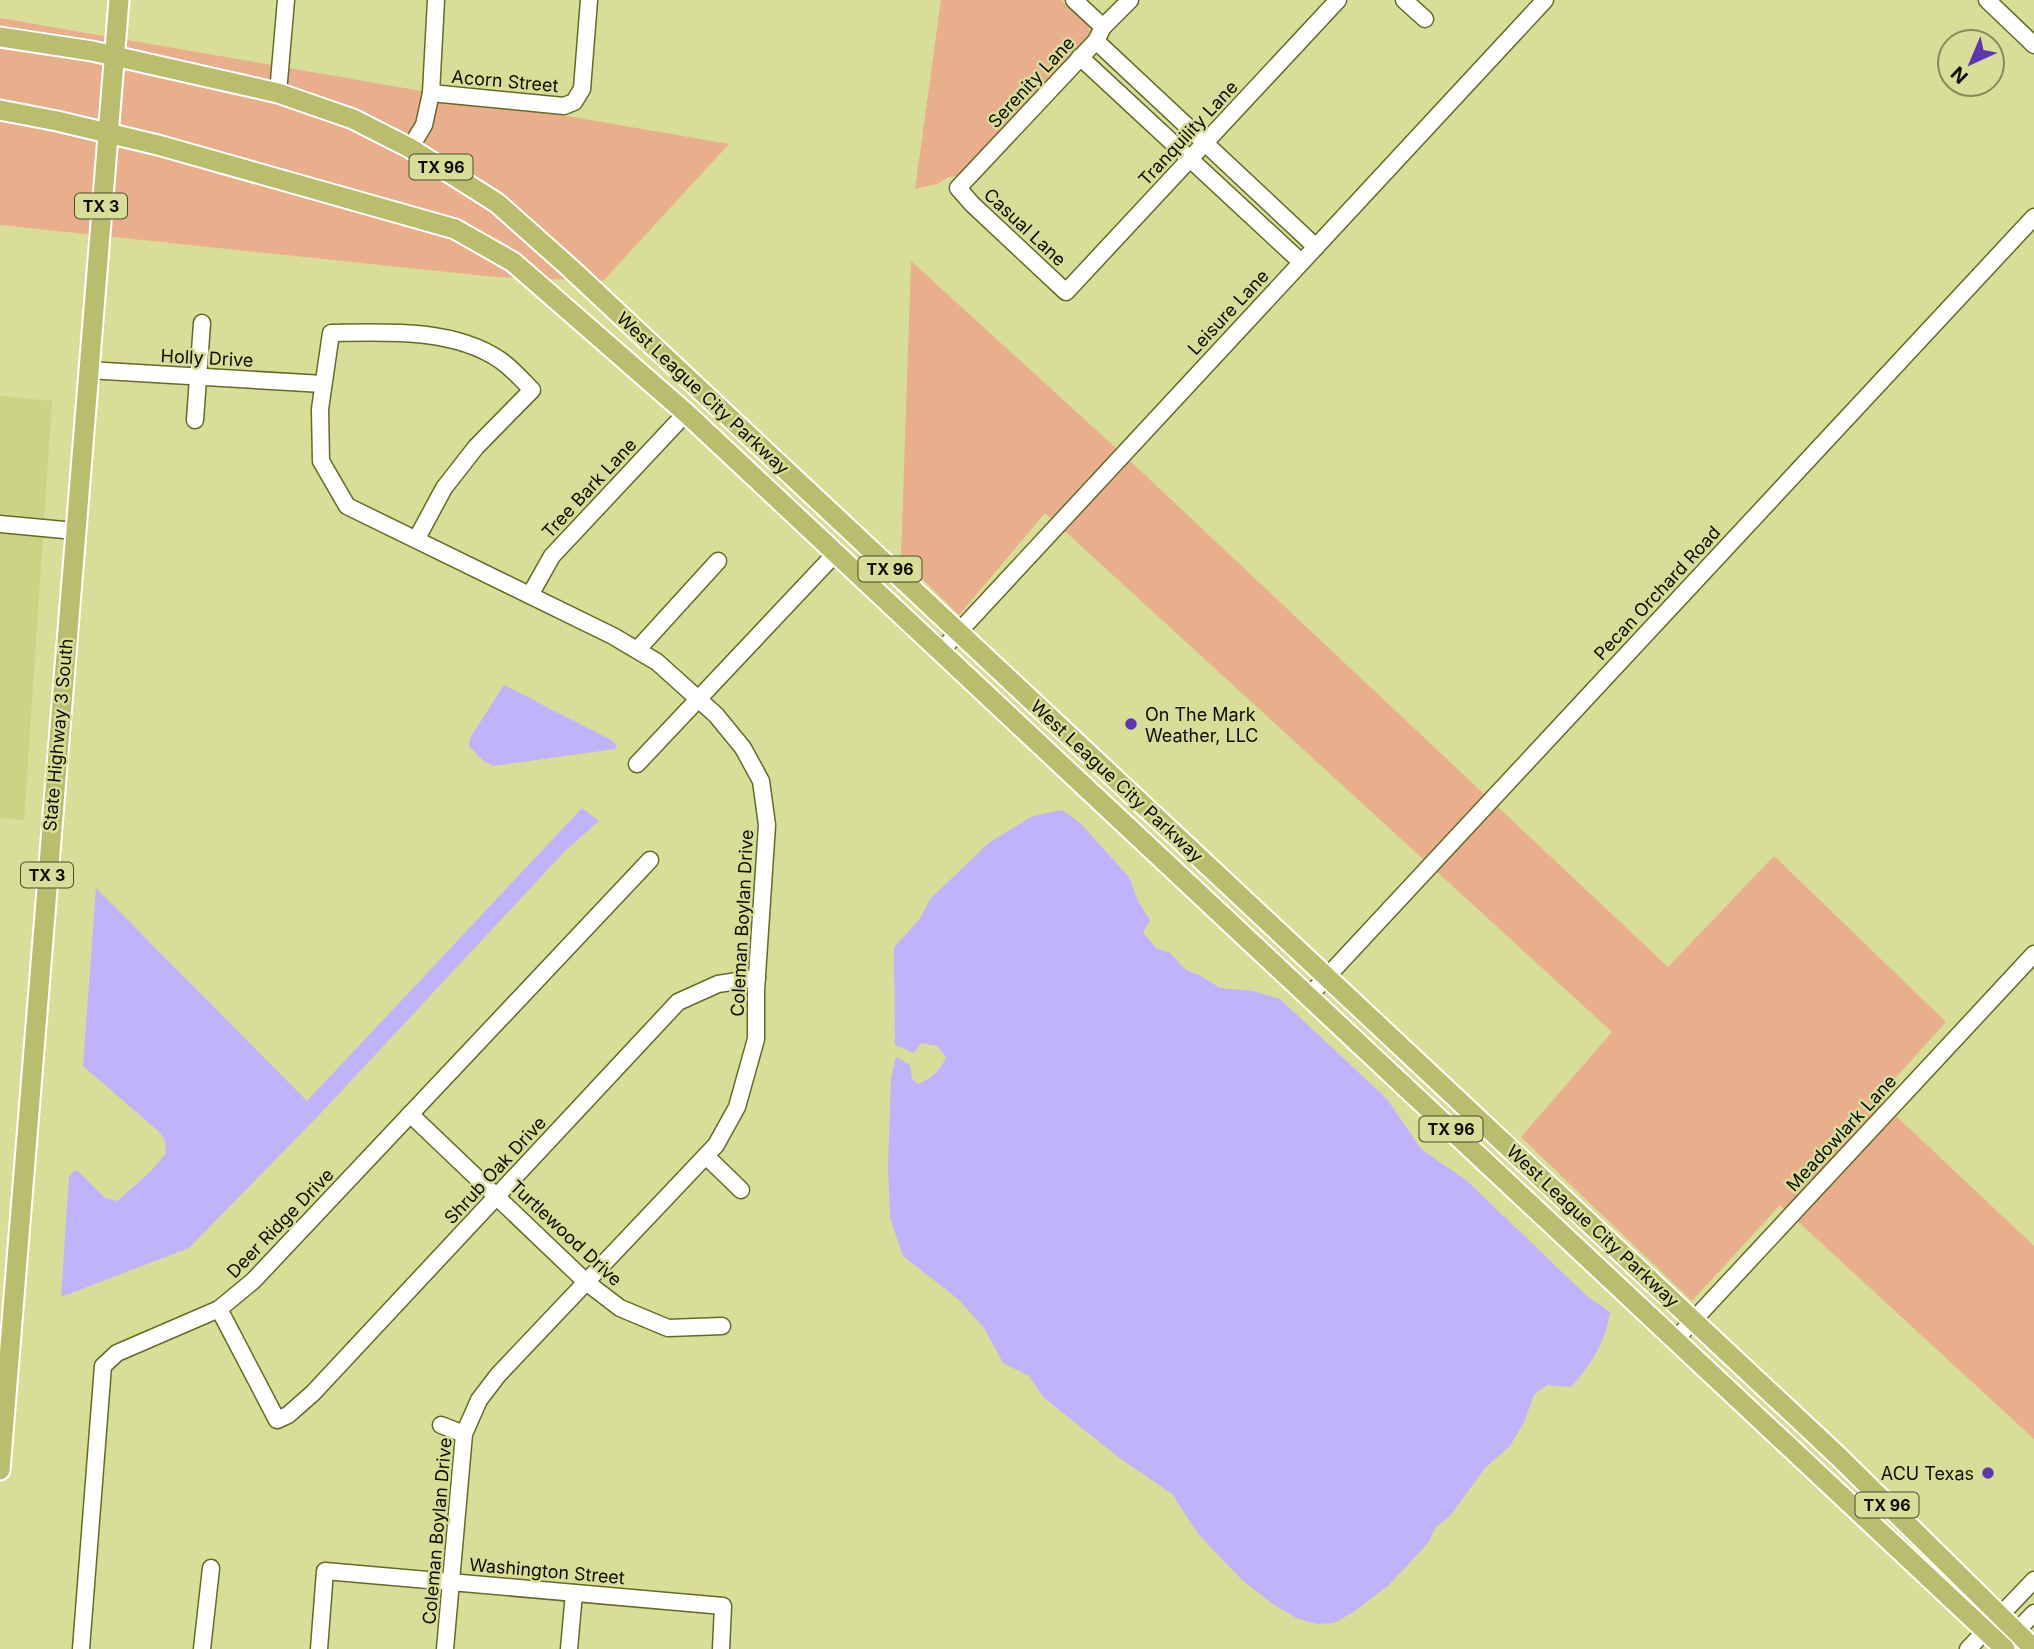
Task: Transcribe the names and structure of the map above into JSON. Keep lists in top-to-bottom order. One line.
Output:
{"streets":{"main road":["TX 96","TX 3","West League City Parkway","State Highway 3 South"],"street":["Acorn Street","Serenity Lane","Tranquility Lane","Casual Lane","Leisure Lane","Holly Drive","Tree Bark Lane","Pecan Orchard Road","Coleman Boylan Drive","Meadowlark Lane","Shrub Oak Drive","Deer Ridge Drive","Turtlewood Drive","Washington Street"]},"crossings":[["Serenity Lane","Casual Lane"],["Tranquility Lane","Casual Lane"],["TX 96","West League City Parkway"],["TX 96","State Highway 3 South"],["Leisure Lane","West League City Parkway"],["Holly Drive","State Highway 3 South"],["Holly Drive","Coleman Boylan Drive"],["West League City Parkway","Tree Bark Lane"],["West League City Parkway","Pecan Orchard Road"],["West League City Parkway","State Highway 3 South"],["West League City Parkway","Meadowlark Lane"],["Tree Bark Lane","Coleman Boylan Drive"],["Coleman Boylan Drive","Shrub Oak Drive"],["Coleman Boylan Drive","Turtlewood Drive"],["Coleman Boylan Drive","Washington Street"],["Shrub Oak Drive","Deer Ridge Drive"],["Shrub Oak Drive","Turtlewood Drive"],["Deer Ridge Drive","Turtlewood Drive"]],"places":["On The Mark Weather, LLC","ACU Texas"],"north":"bottom left"}
